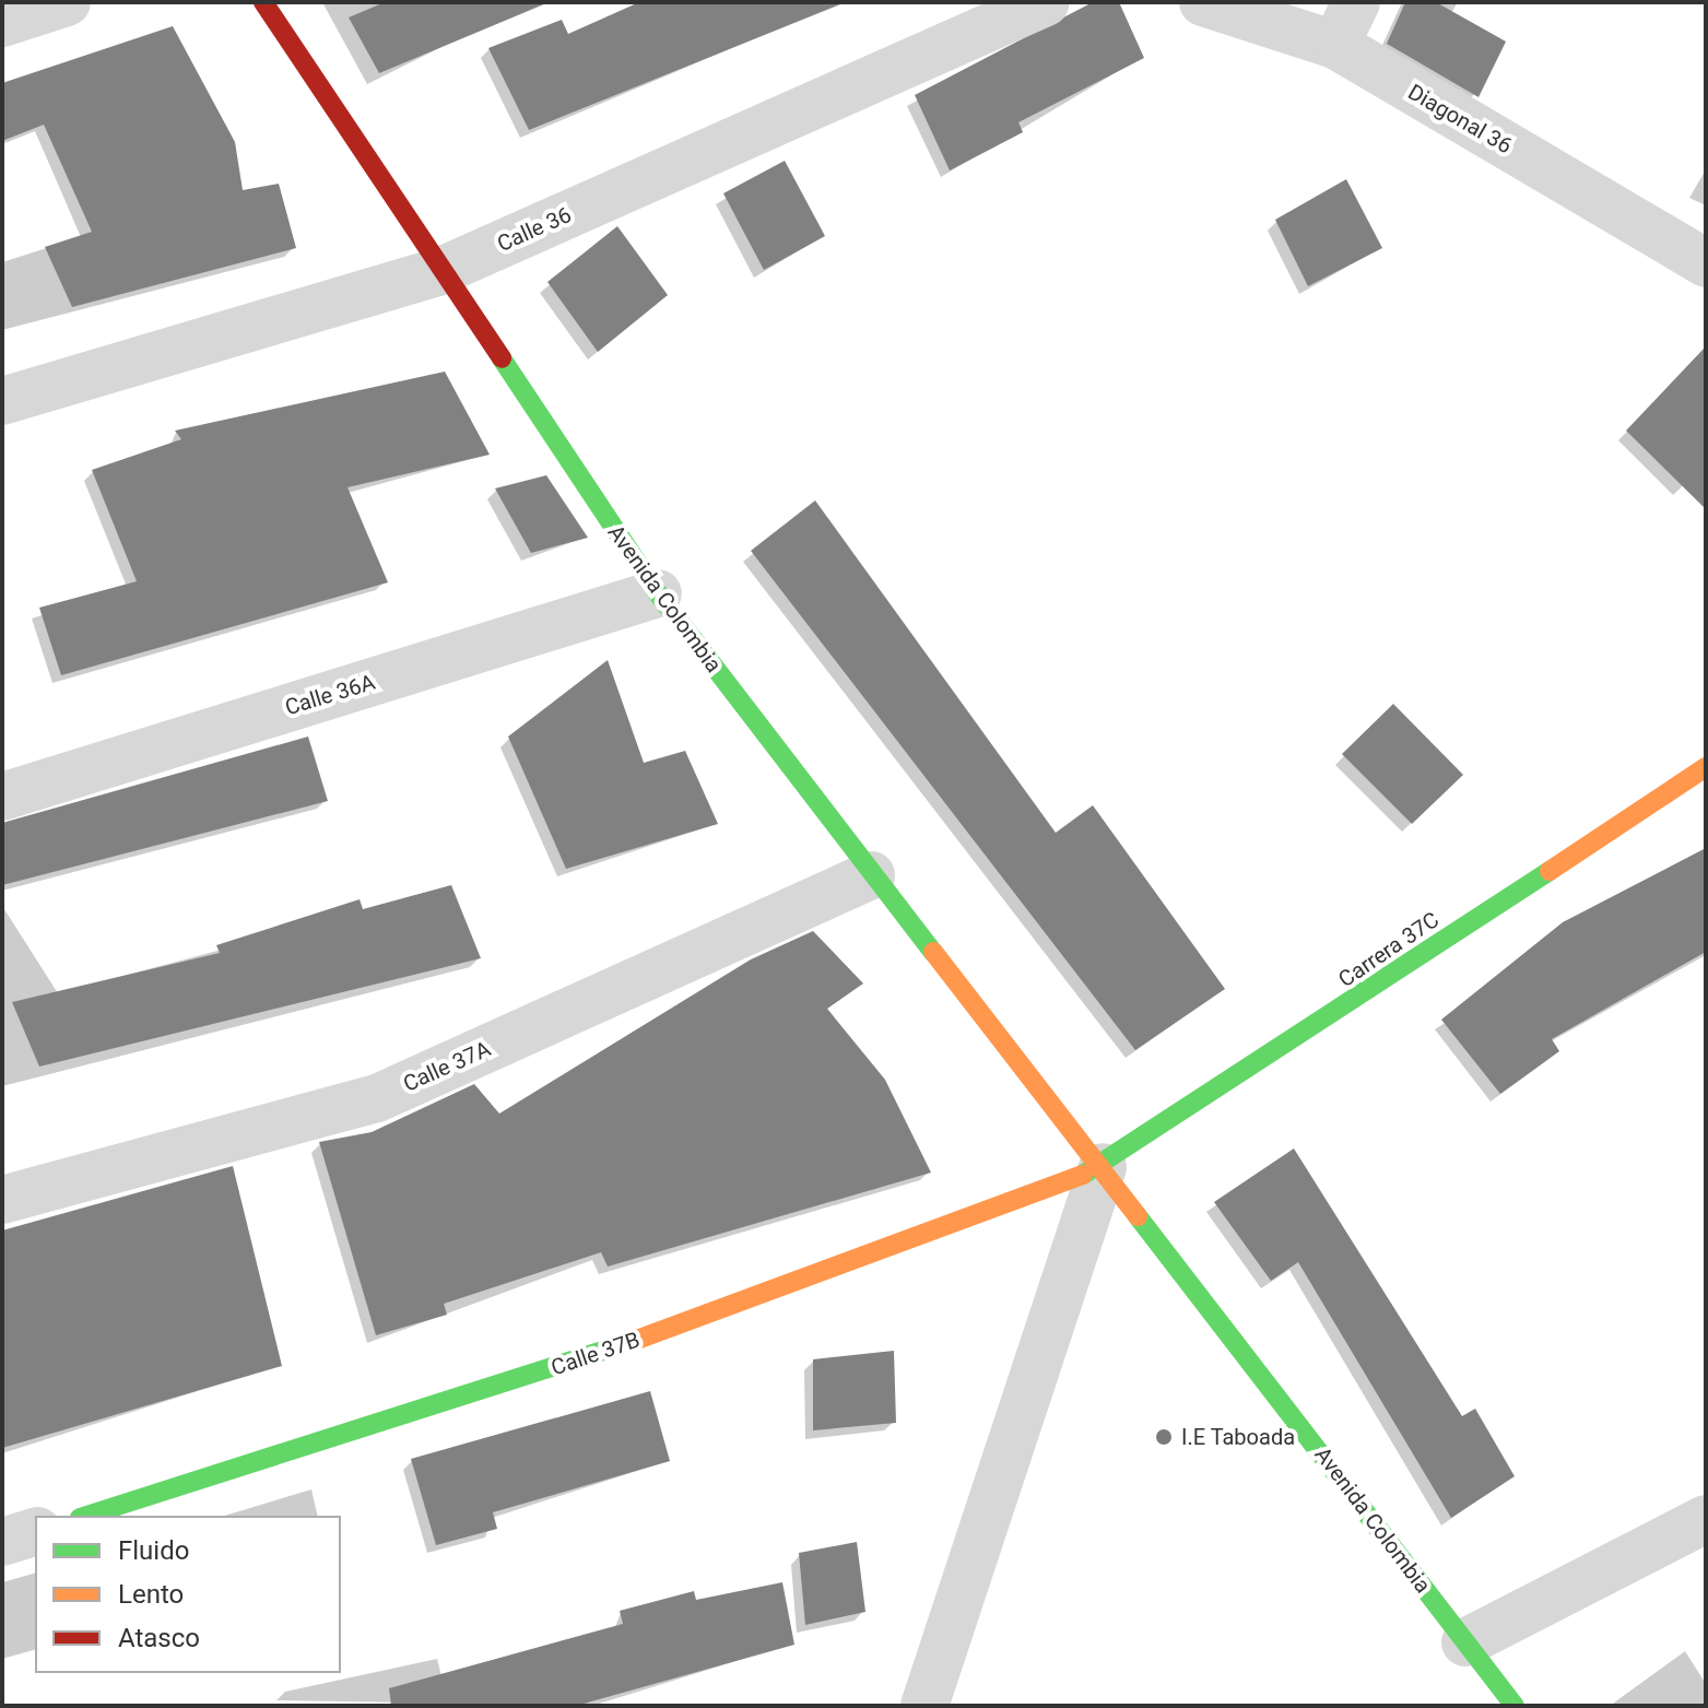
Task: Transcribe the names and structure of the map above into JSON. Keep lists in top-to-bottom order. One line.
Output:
{"streets":{"street":["Diagonal 36","Calle 36","Avenida Colombia","Calle 36A","Carrera 37C","Calle 37A","Calle 37B"]},"crossings":[["Calle 36","Avenida Colombia"],["Avenida Colombia","Calle 36A"],["Avenida Colombia","Carrera 37C"],["Avenida Colombia","Calle 37A"],["Avenida Colombia","Calle 37B"],["Carrera 37C","Calle 37B"]],"places":["I.E Taboada"],"legend":["Fluido","Lento","Atasco"]}
